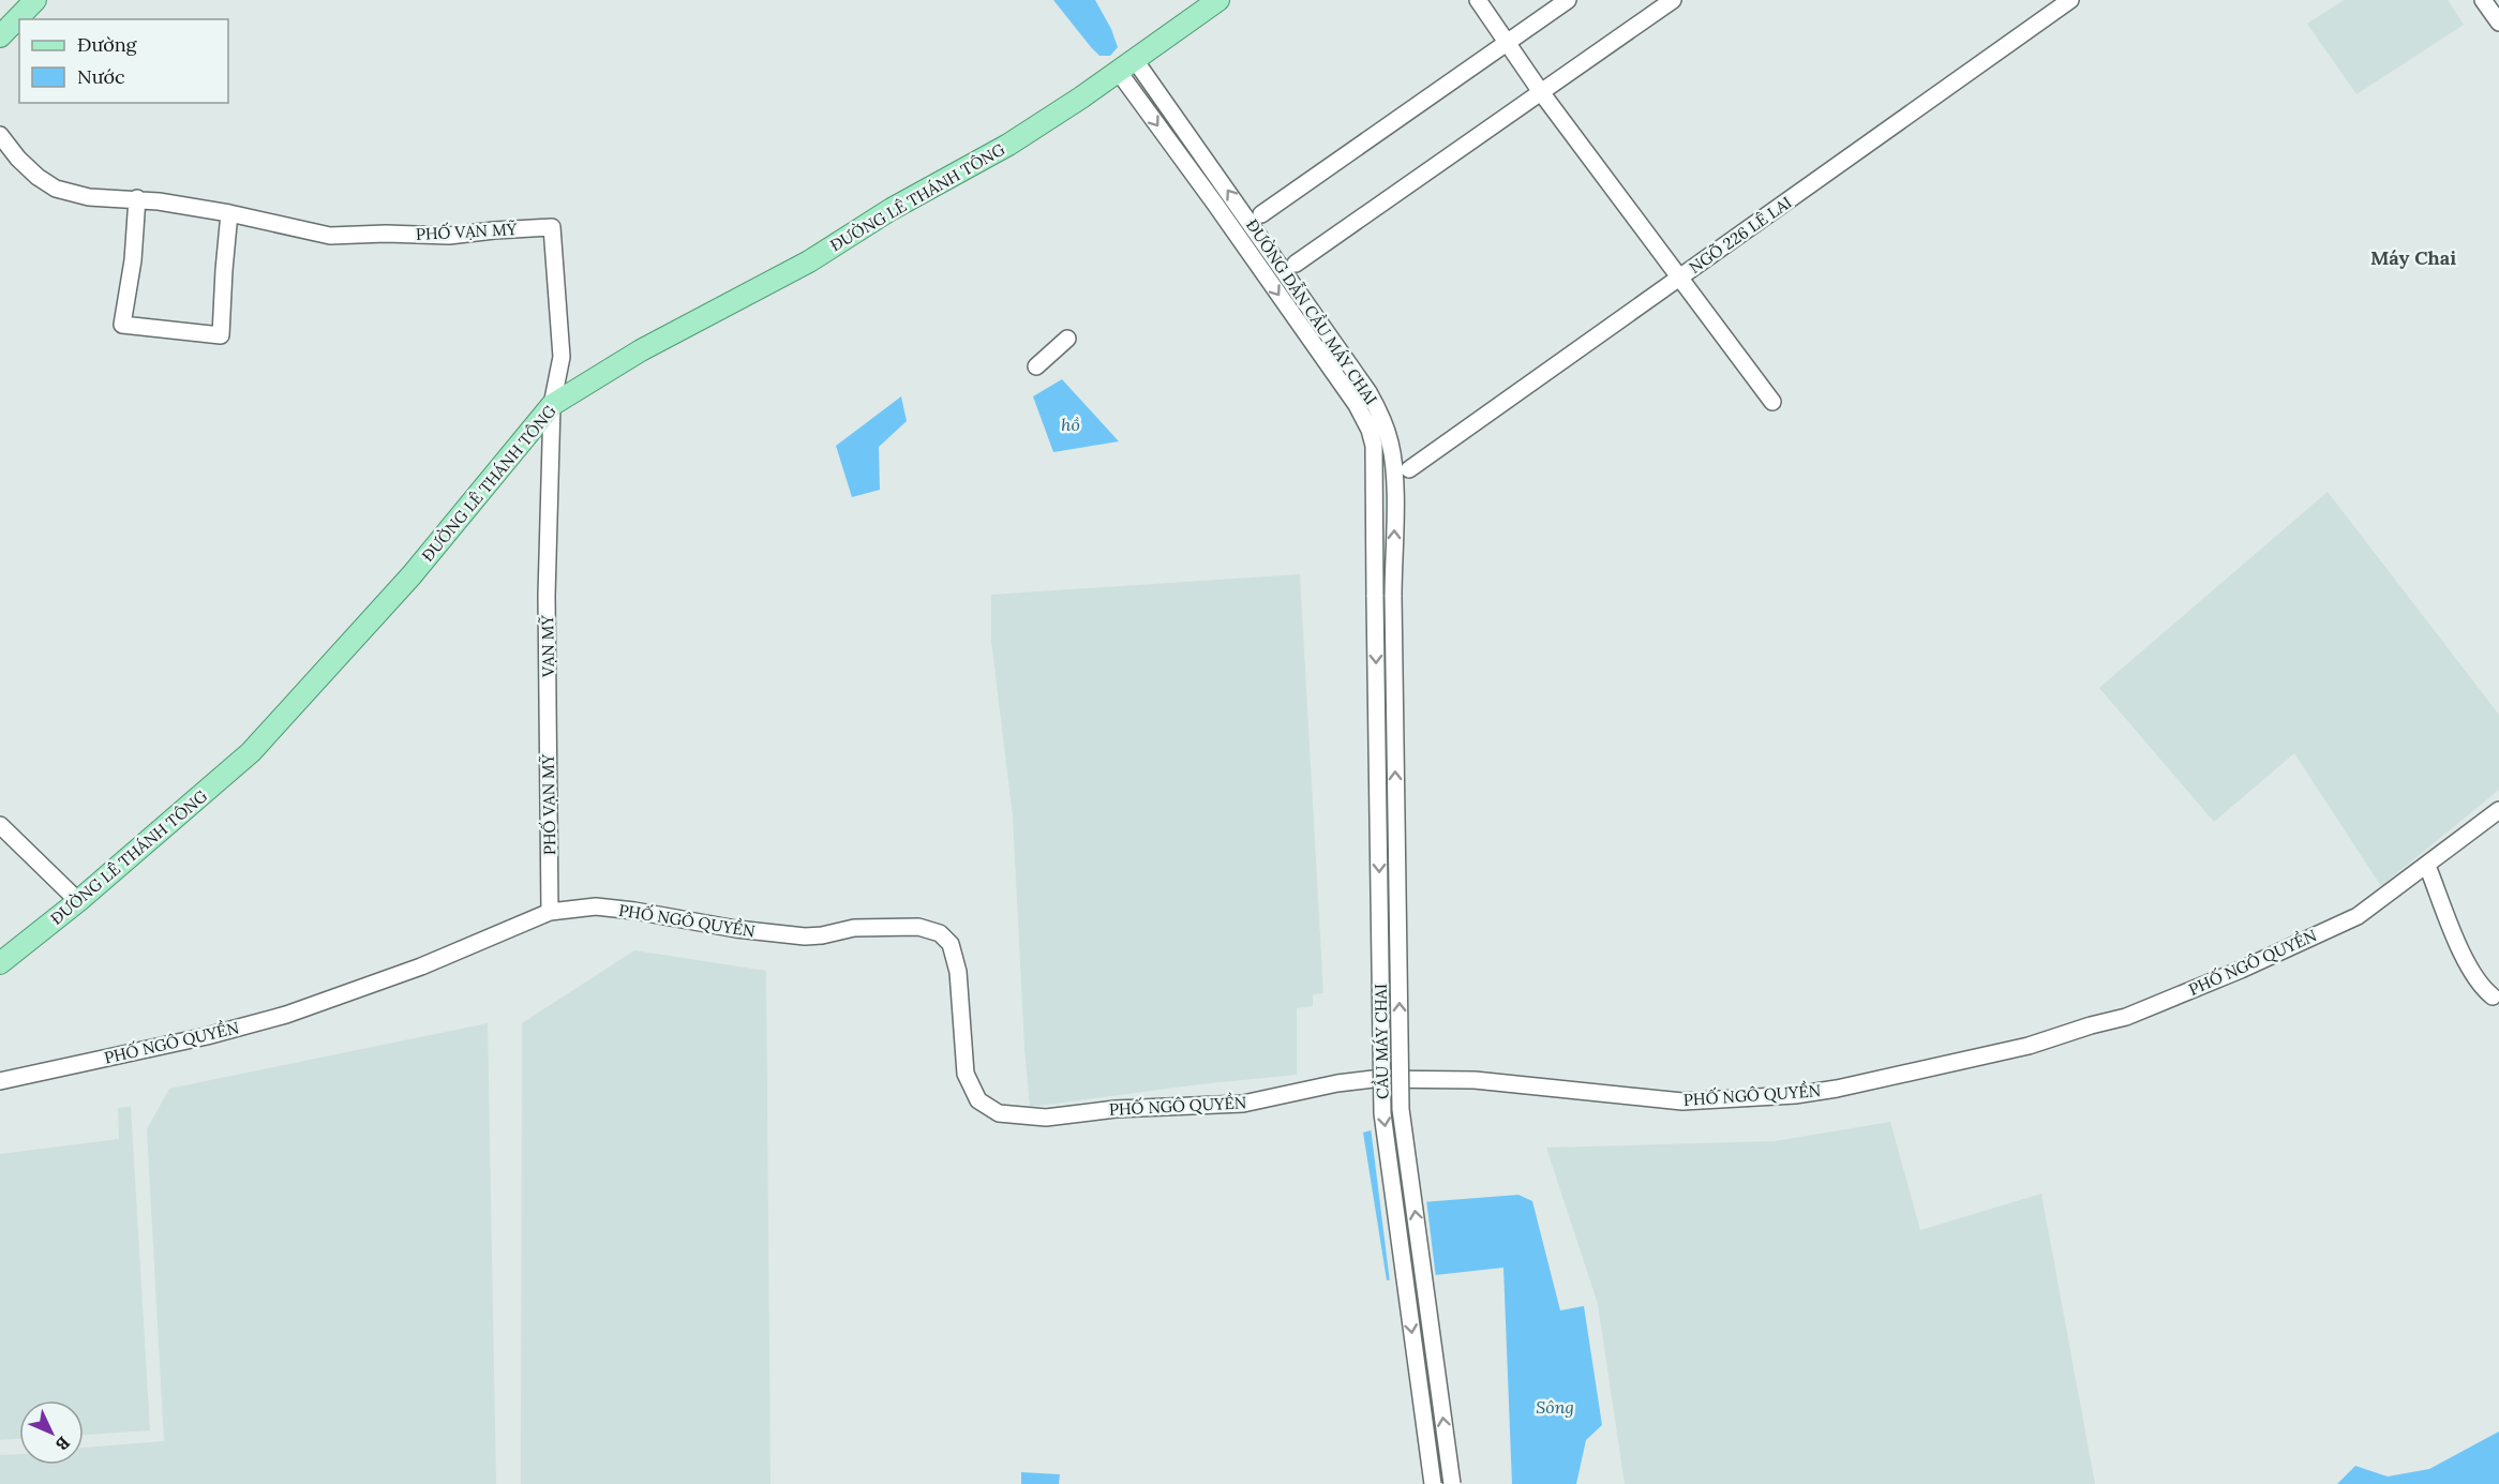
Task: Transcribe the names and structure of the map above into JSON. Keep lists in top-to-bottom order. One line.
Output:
{"streets":{"main road":["ĐƯỜNG LÊ THÁNH TÔNG"],"street":["PHỐ VẠN MỸ","NGÕ 226 LÊ LAI","ĐƯỜNG DẪN CẦU MÁY CHAI","VẠN MỸ","PHỐ NGÔ QUYỀN","CẦU MÁY CHAI"]},"crossings":[["ĐƯỜNG LÊ THÁNH TÔNG","PHỐ VẠN MỸ"],["ĐƯỜNG LÊ THÁNH TÔNG","ĐƯỜNG DẪN CẦU MÁY CHAI"],["PHỐ VẠN MỸ","VẠN MỸ"],["PHỐ VẠN MỸ","PHỐ NGÔ QUYỀN"],["ĐƯỜNG DẪN CẦU MÁY CHAI","CẦU MÁY CHAI"]],"districts":["Máy Chai"],"water":["hồ","Sông"],"legend":["Đường","Nước"],"north":"bottom right"}
